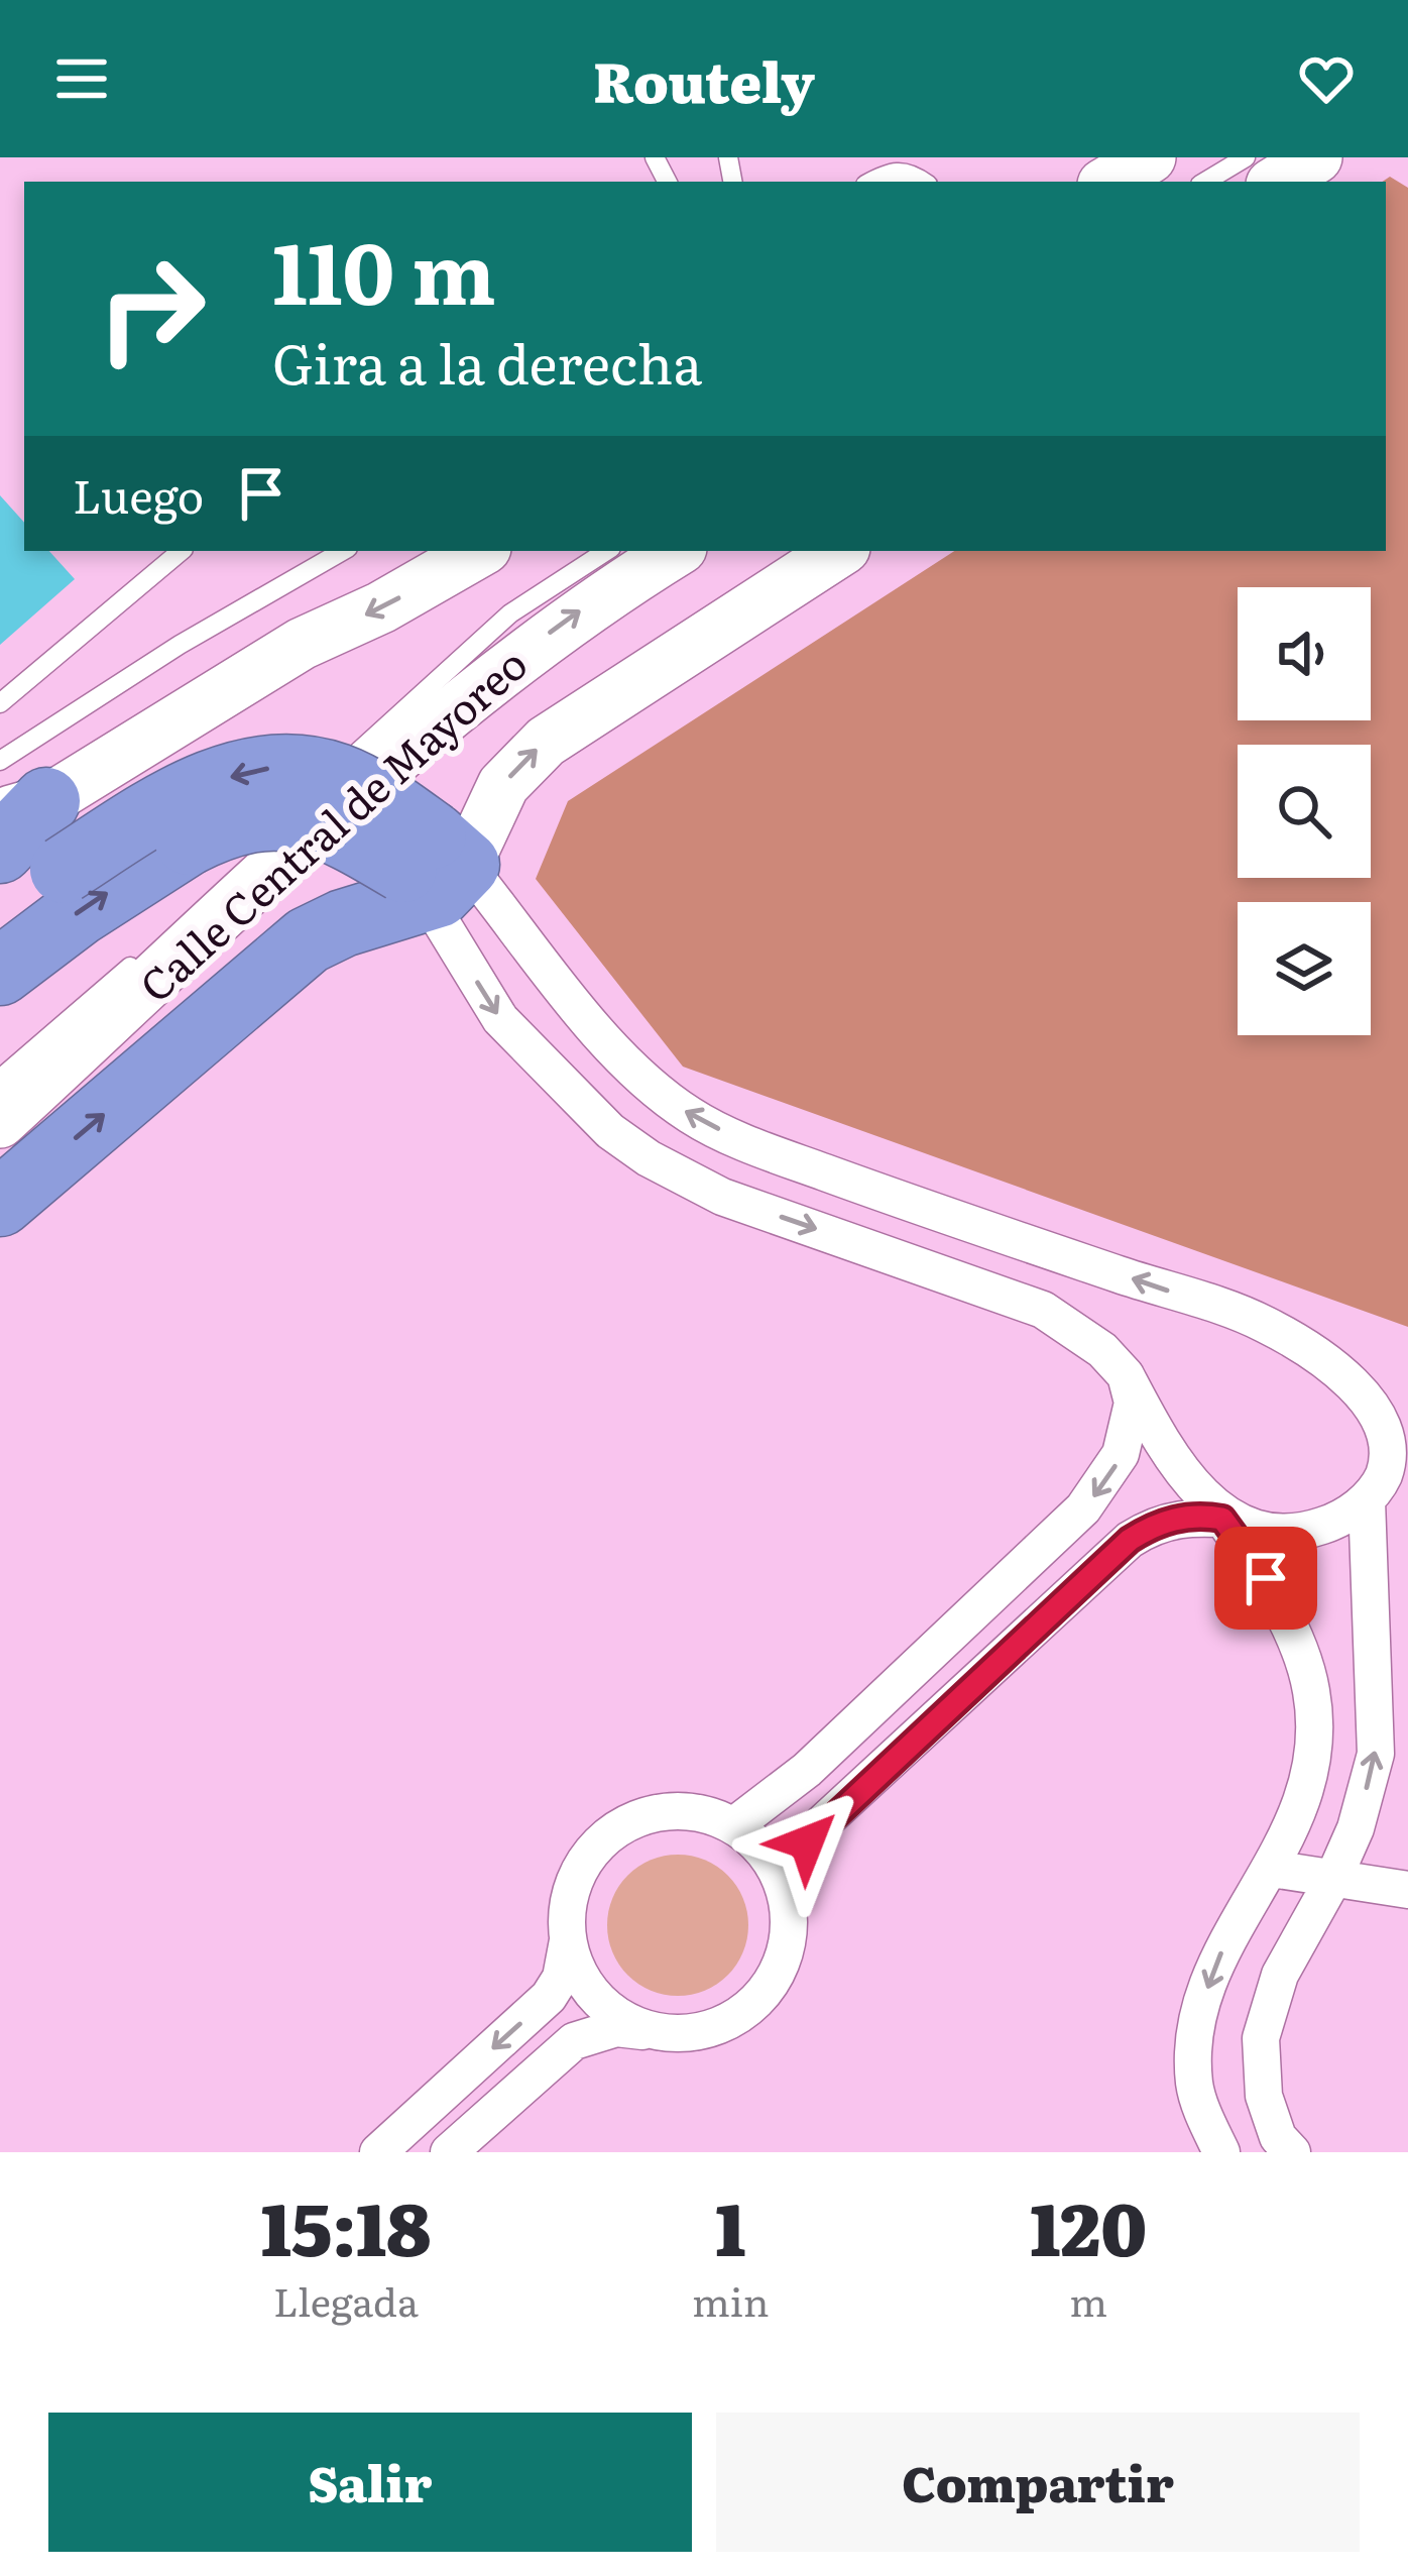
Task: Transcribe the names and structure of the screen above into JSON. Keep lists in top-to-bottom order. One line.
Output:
{"streets":{"main road":["Calle Central de Mayoreo"]},"page":{"header":"Routely","turn":["110 m","Gira a la derecha"],"then":"Luego","eta":["15:18","Llegada","1","min","120","m"],"buttons":["Salir","Compartir"]}}
